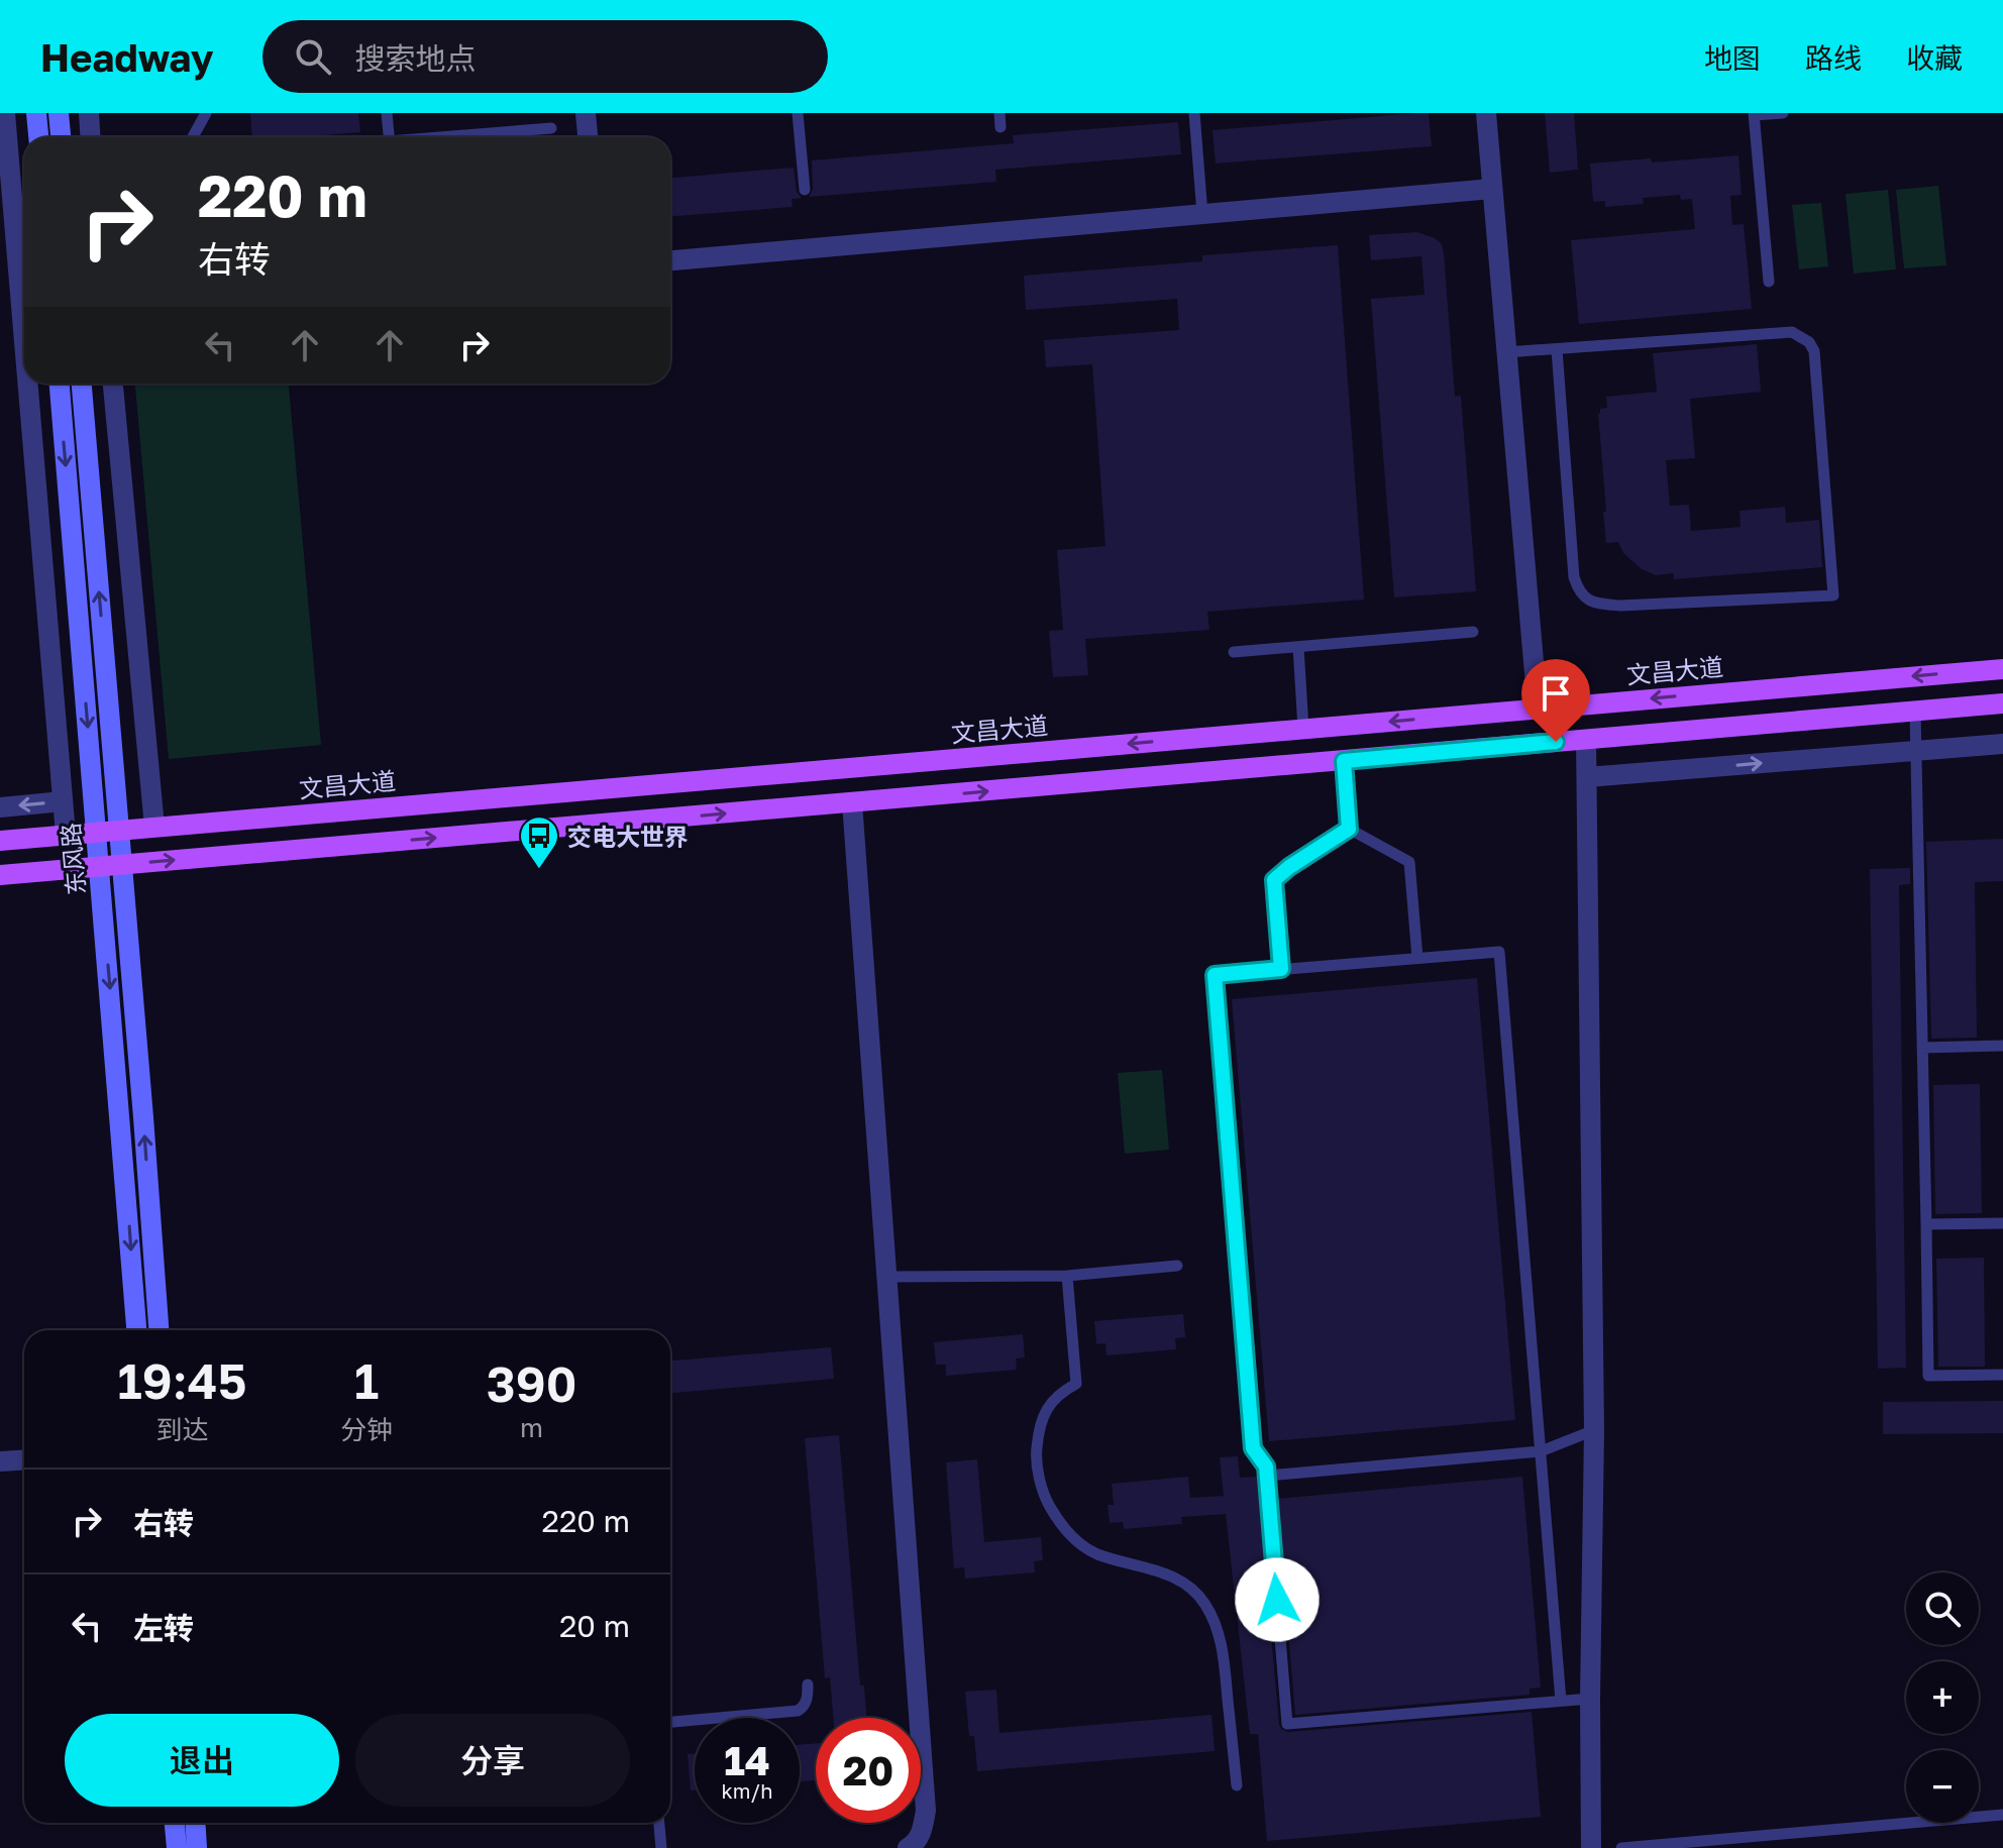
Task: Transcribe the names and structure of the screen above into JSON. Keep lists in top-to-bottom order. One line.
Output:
{"streets":{"main road":["文昌大道","东风路"]},"crossings":[["文昌大道","东风路"]],"places":{"bus stop":["交电大世界"]},"page":{"header":"Headway","search":"搜索地点","nav":["地图","路线","收藏"],"turn":["220 m","右转"],"eta":["19:45","到达","1","分钟","390","m"],"list":[{"name":"右转","value":"220 m"},{"name":"左转","value":"20 m"}],"map_buttons":["+","−"],"buttons":["退出","分享"],"speed":"14 km/h","limit":"20"}}
